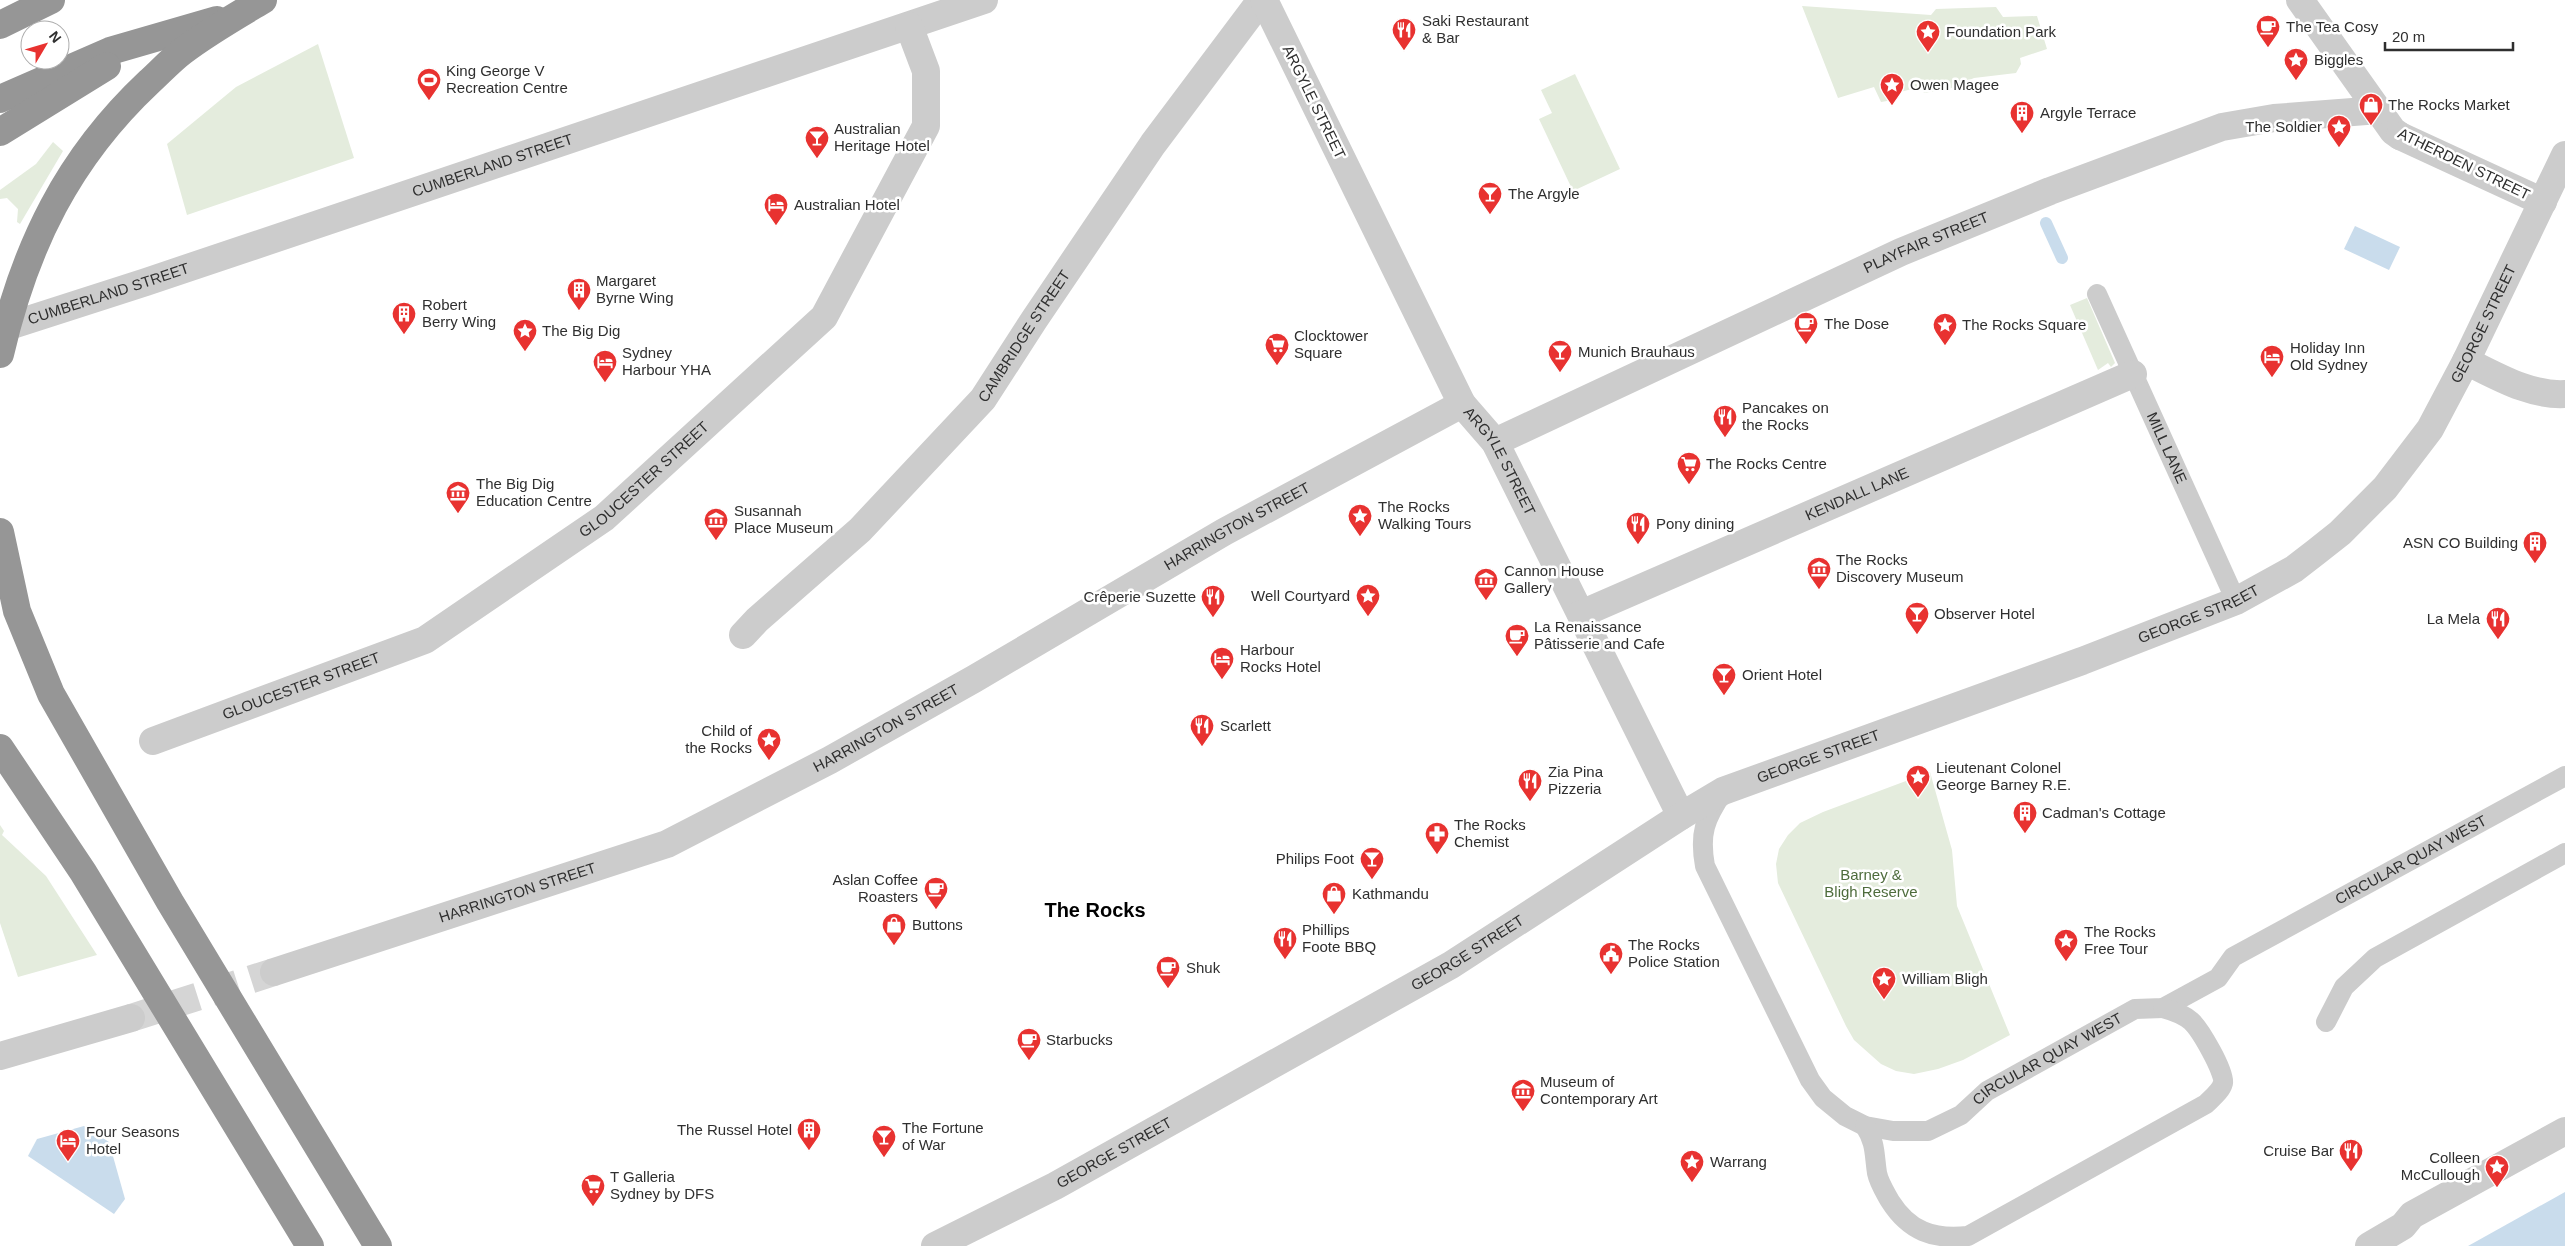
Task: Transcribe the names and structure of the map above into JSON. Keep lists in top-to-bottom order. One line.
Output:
{"streets":{"street":["ARGYLE STREET","ATHERDEN STREET","CUMBERLAND STREET","PLAYFAIR STREET","GEORGE STREET","CAMBRIDGE STREET","GLOUCESTER STREET","KENDALL LANE","HARRINGTON STREET"],"lane":["MILL LANE","CIRCULAR QUAY WEST"]},"crossings":[["ARGYLE STREET","PLAYFAIR STREET"],["ARGYLE STREET","GEORGE STREET"],["ARGYLE STREET","CAMBRIDGE STREET"],["ARGYLE STREET","KENDALL LANE"],["ARGYLE STREET","HARRINGTON STREET"],["ATHERDEN STREET","PLAYFAIR STREET"],["ATHERDEN STREET","GEORGE STREET"],["CUMBERLAND STREET","GLOUCESTER STREET"],["GEORGE STREET","MILL LANE"],["GEORGE STREET","CIRCULAR QUAY WEST"],["MILL LANE","KENDALL LANE"]],"districts":["The Rocks"],"parks":["Barney & Bligh Reserve"],"places":{"cafe":["The Tea Cosy","The Dose","La Renaissance Pâtisserie and Cafe","Aslan Coffee Roasters","Shuk","Starbucks"],"restaurant":["Saki Restaurant & Bar","Pancakes on the Rocks","Pony dining","Crêperie Suzette","La Mela","Scarlett","Zia Pina Pizzeria","Phillips Foote BBQ","Cruise Bar"],"place":["Foundation Park","Biggles","Owen Magee","The Soldier","The Rocks Square","The Big Dig","The Rocks Walking Tours","Well Courtyard","Child of the Rocks","Lieutenant Colonel George Barney R.E.","The Rocks Free Tour","William Bligh","Warrang","Colleen McCullough"],"sports":["King George V Recreation Centre"],"shop":["The Rocks Market","Kathmandu","Buttons"],"building":["Argyle Terrace","Margaret Byrne Wing","Robert Berry Wing","ASN CO Building","Cadman's Cottage","The Russel Hotel"],"bar":["Australian Heritage Hotel","The Argyle","Munich Brauhaus","Observer Hotel","Orient Hotel","Philips Foot","The Fortune of War"],"hotel":["Australian Hotel","Holiday Inn Old Sydney","Sydney Harbour YHA","Harbour Rocks Hotel","Four Seasons Hotel"],"supermarket":["Clocktower Square","The Rocks Centre","T Galleria Sydney by DFS"],"museum":["The Big Dig Education Centre","Susannah Place Museum","The Rocks Discovery Museum","Cannon House Gallery","Museum of Contemporary Art"],"pharmacy":["The Rocks Chemist"],"public building":["The Rocks Police Station"]},"scale_bar":"20 m","north":"top right"}
